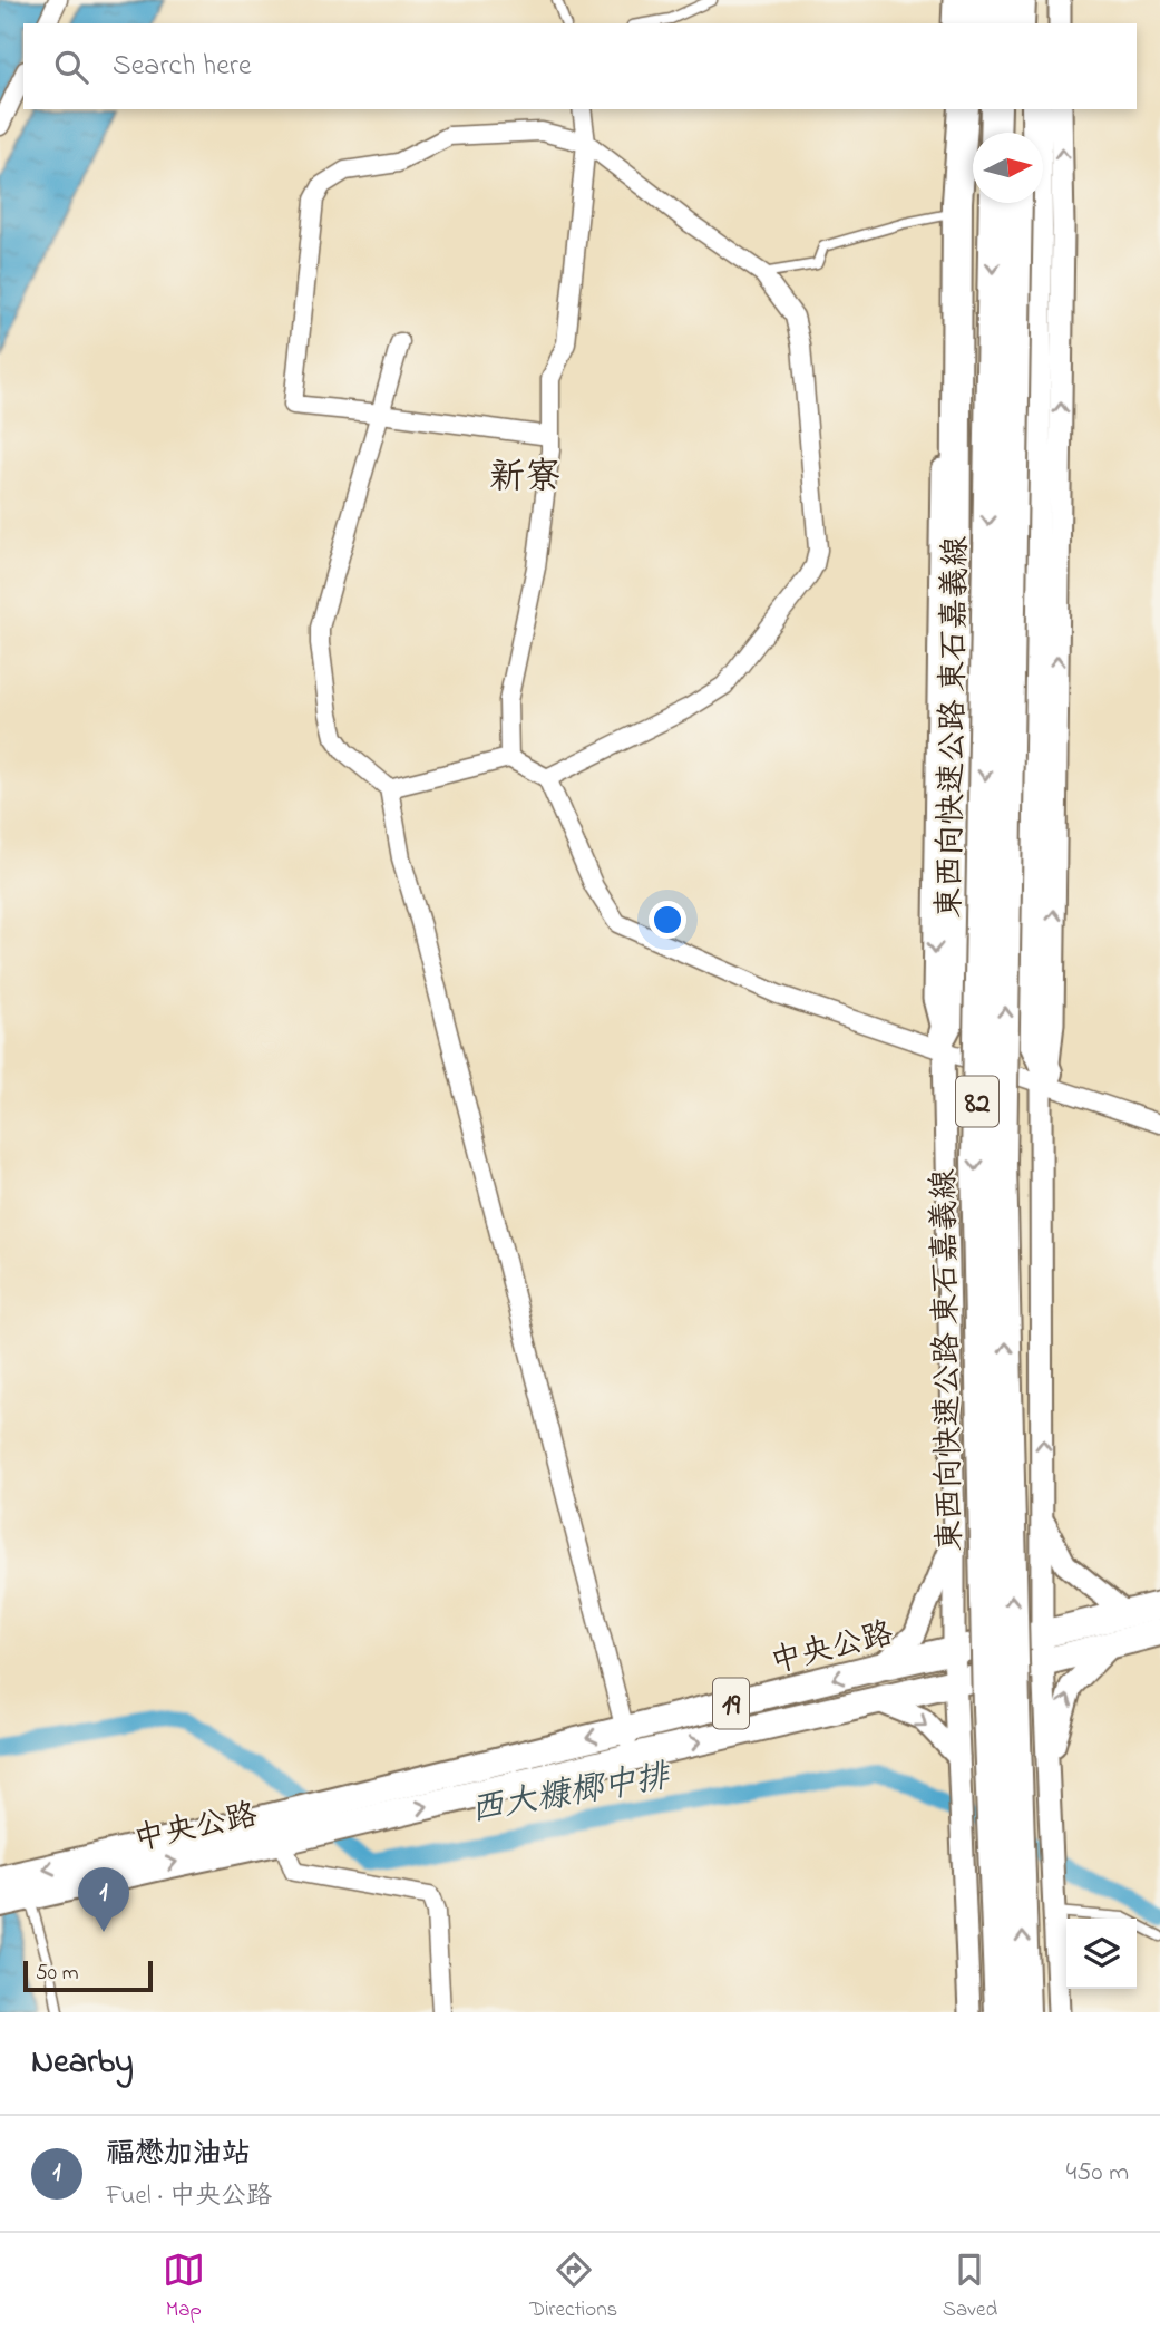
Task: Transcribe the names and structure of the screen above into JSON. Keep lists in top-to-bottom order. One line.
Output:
{"streets":{"highway":["東西向快速公路 東石嘉義線","82"],"main road":["中央公路","19"]},"crossings":[["中央公路","19"]],"districts":["新寮"],"water":["西大糠榔中排"],"scale_bar":"50 m","north":"right","page":{"search":"Search here","pins":"1","scale":"50 m","heading":"Nearby","list":[{"mark":"1","name":"福懋加油站","note":"Fuel · 中央公路","value":"450 m"}],"nav":["Map","Directions","Saved"]}}
